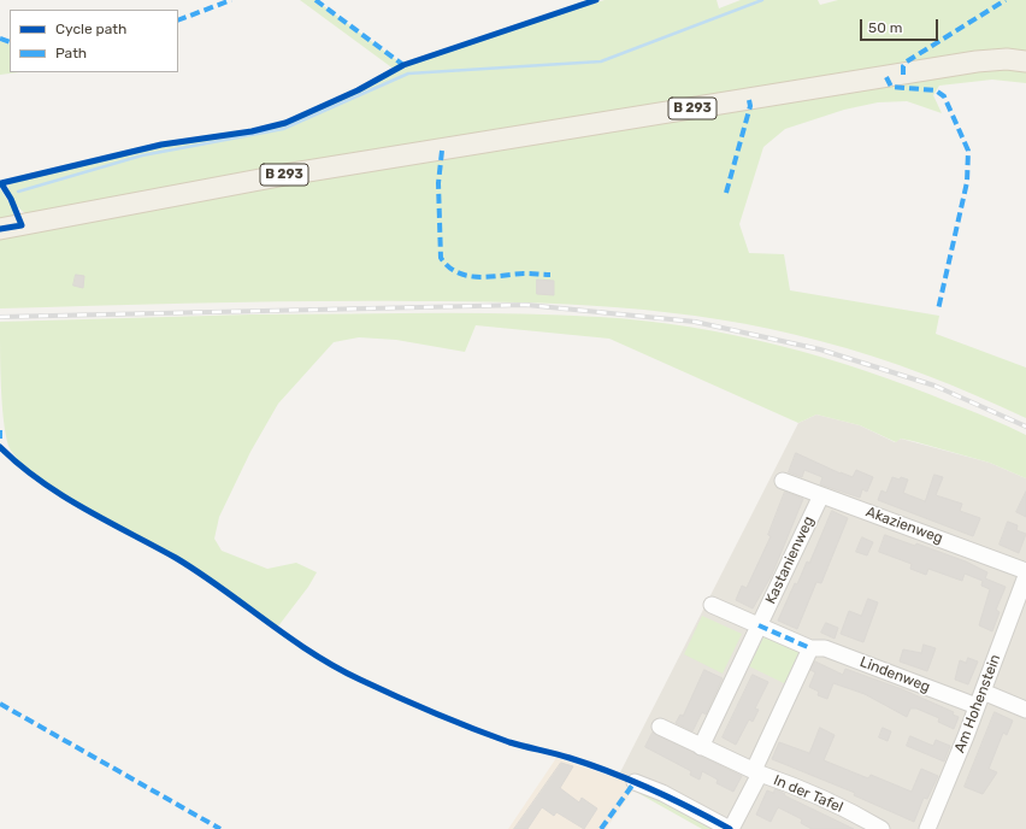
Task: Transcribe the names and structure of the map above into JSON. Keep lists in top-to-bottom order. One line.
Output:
{"streets":{"main road":["B 293"],"street":["Akazienweg","Kastanienweg","Lindenweg","Am Hohenstein","In der Tafel"]},"crossings":[["Akazienweg","Kastanienweg"],["Kastanienweg","In der Tafel"],["Lindenweg","Am Hohenstein"]],"legend":["Cycle path","Path"],"scale_bar":"50 m"}
